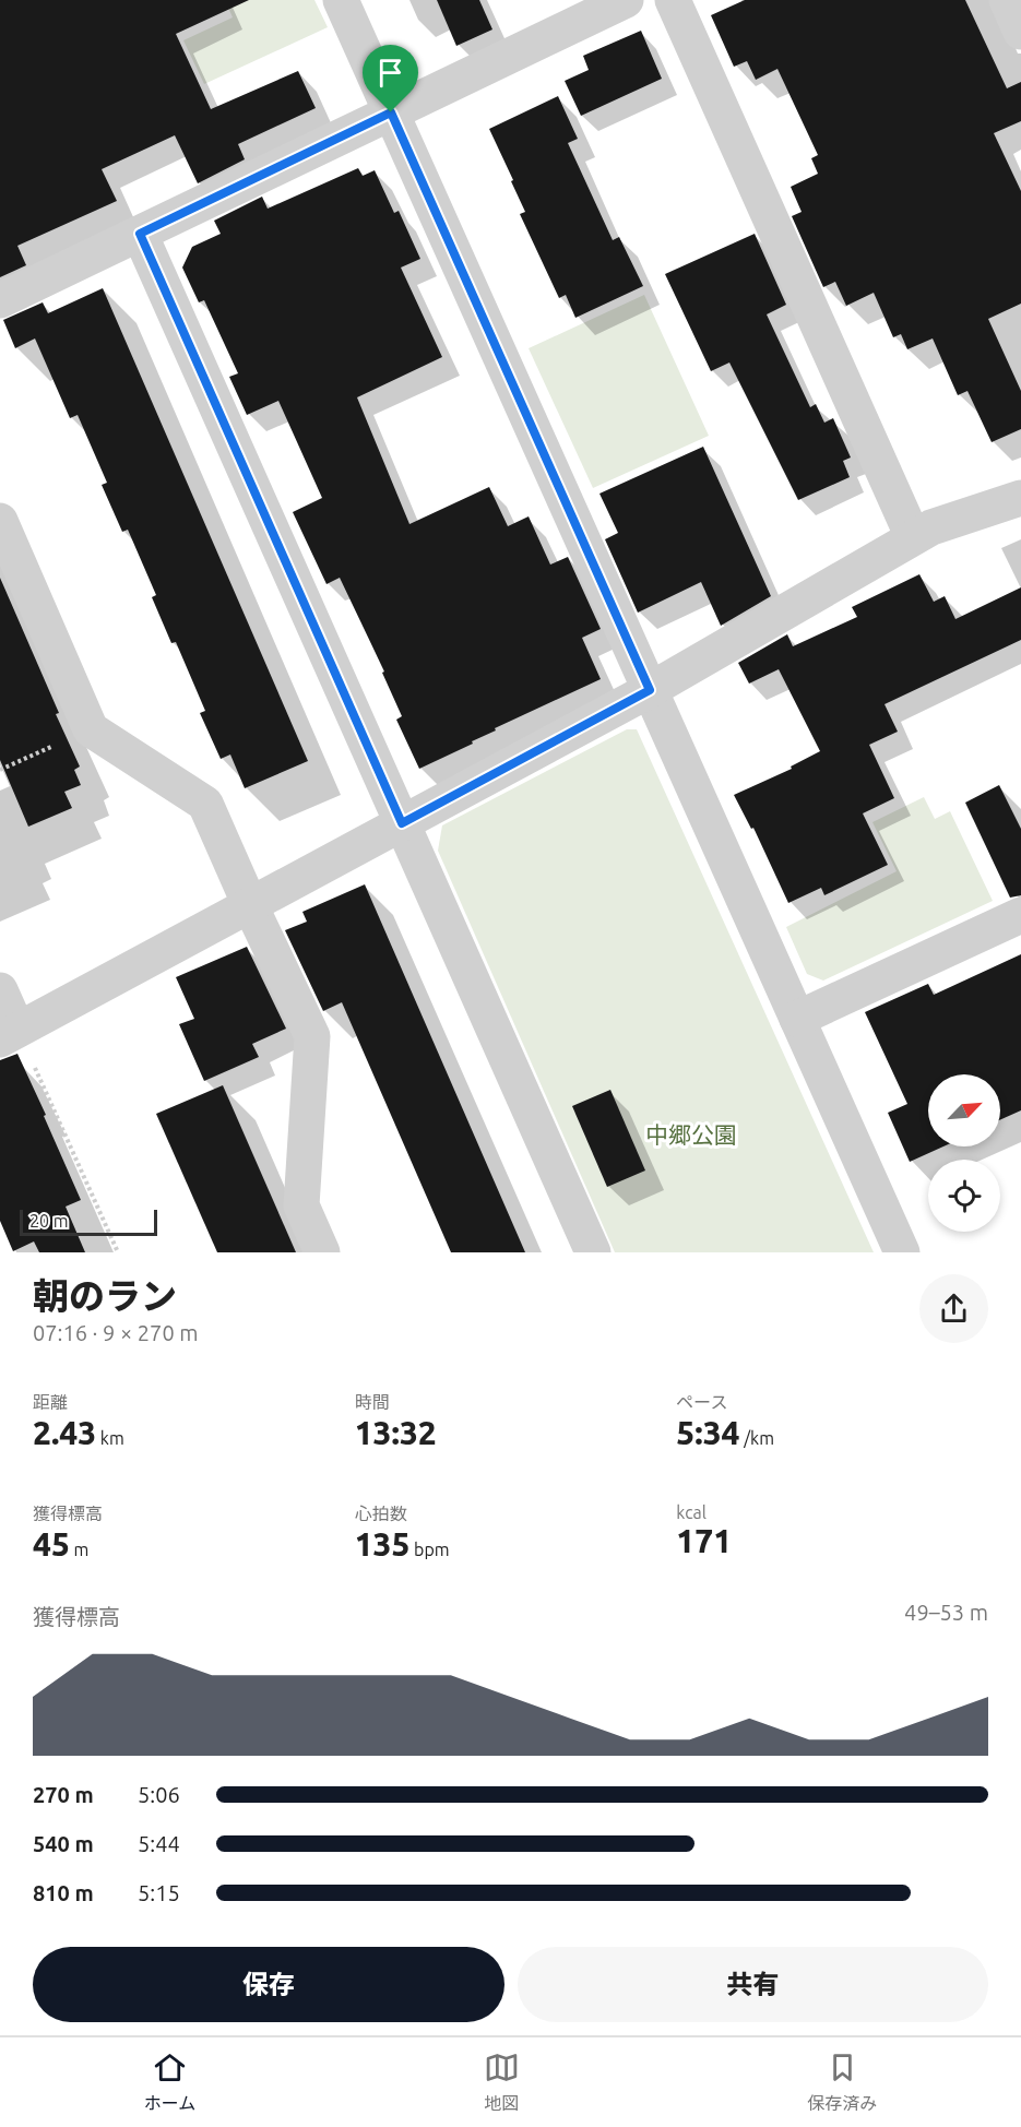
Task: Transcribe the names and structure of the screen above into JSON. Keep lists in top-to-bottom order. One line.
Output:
{"parks":["中郷公園"],"scale_bar":"20 m","north":"top right","page":{"scale":"20 m","heading":["朝のラン","07:16 · 9 × 270 m"],"stats":[["距離","2.43 km"],["時間","13:32"],["ペース","5:34 /km"],["獲得標高","45 m"],["心拍数","135 bpm"],["kcal","171"]],"chart":["獲得標高","49–53 m"],"list":[{"name":"270 m","note":"5:06"},{"name":"540 m","note":"5:44"},{"name":"810 m","note":"5:15"}],"buttons":["保存","共有"],"tabs":["ホーム","地図","保存済み"]}}
